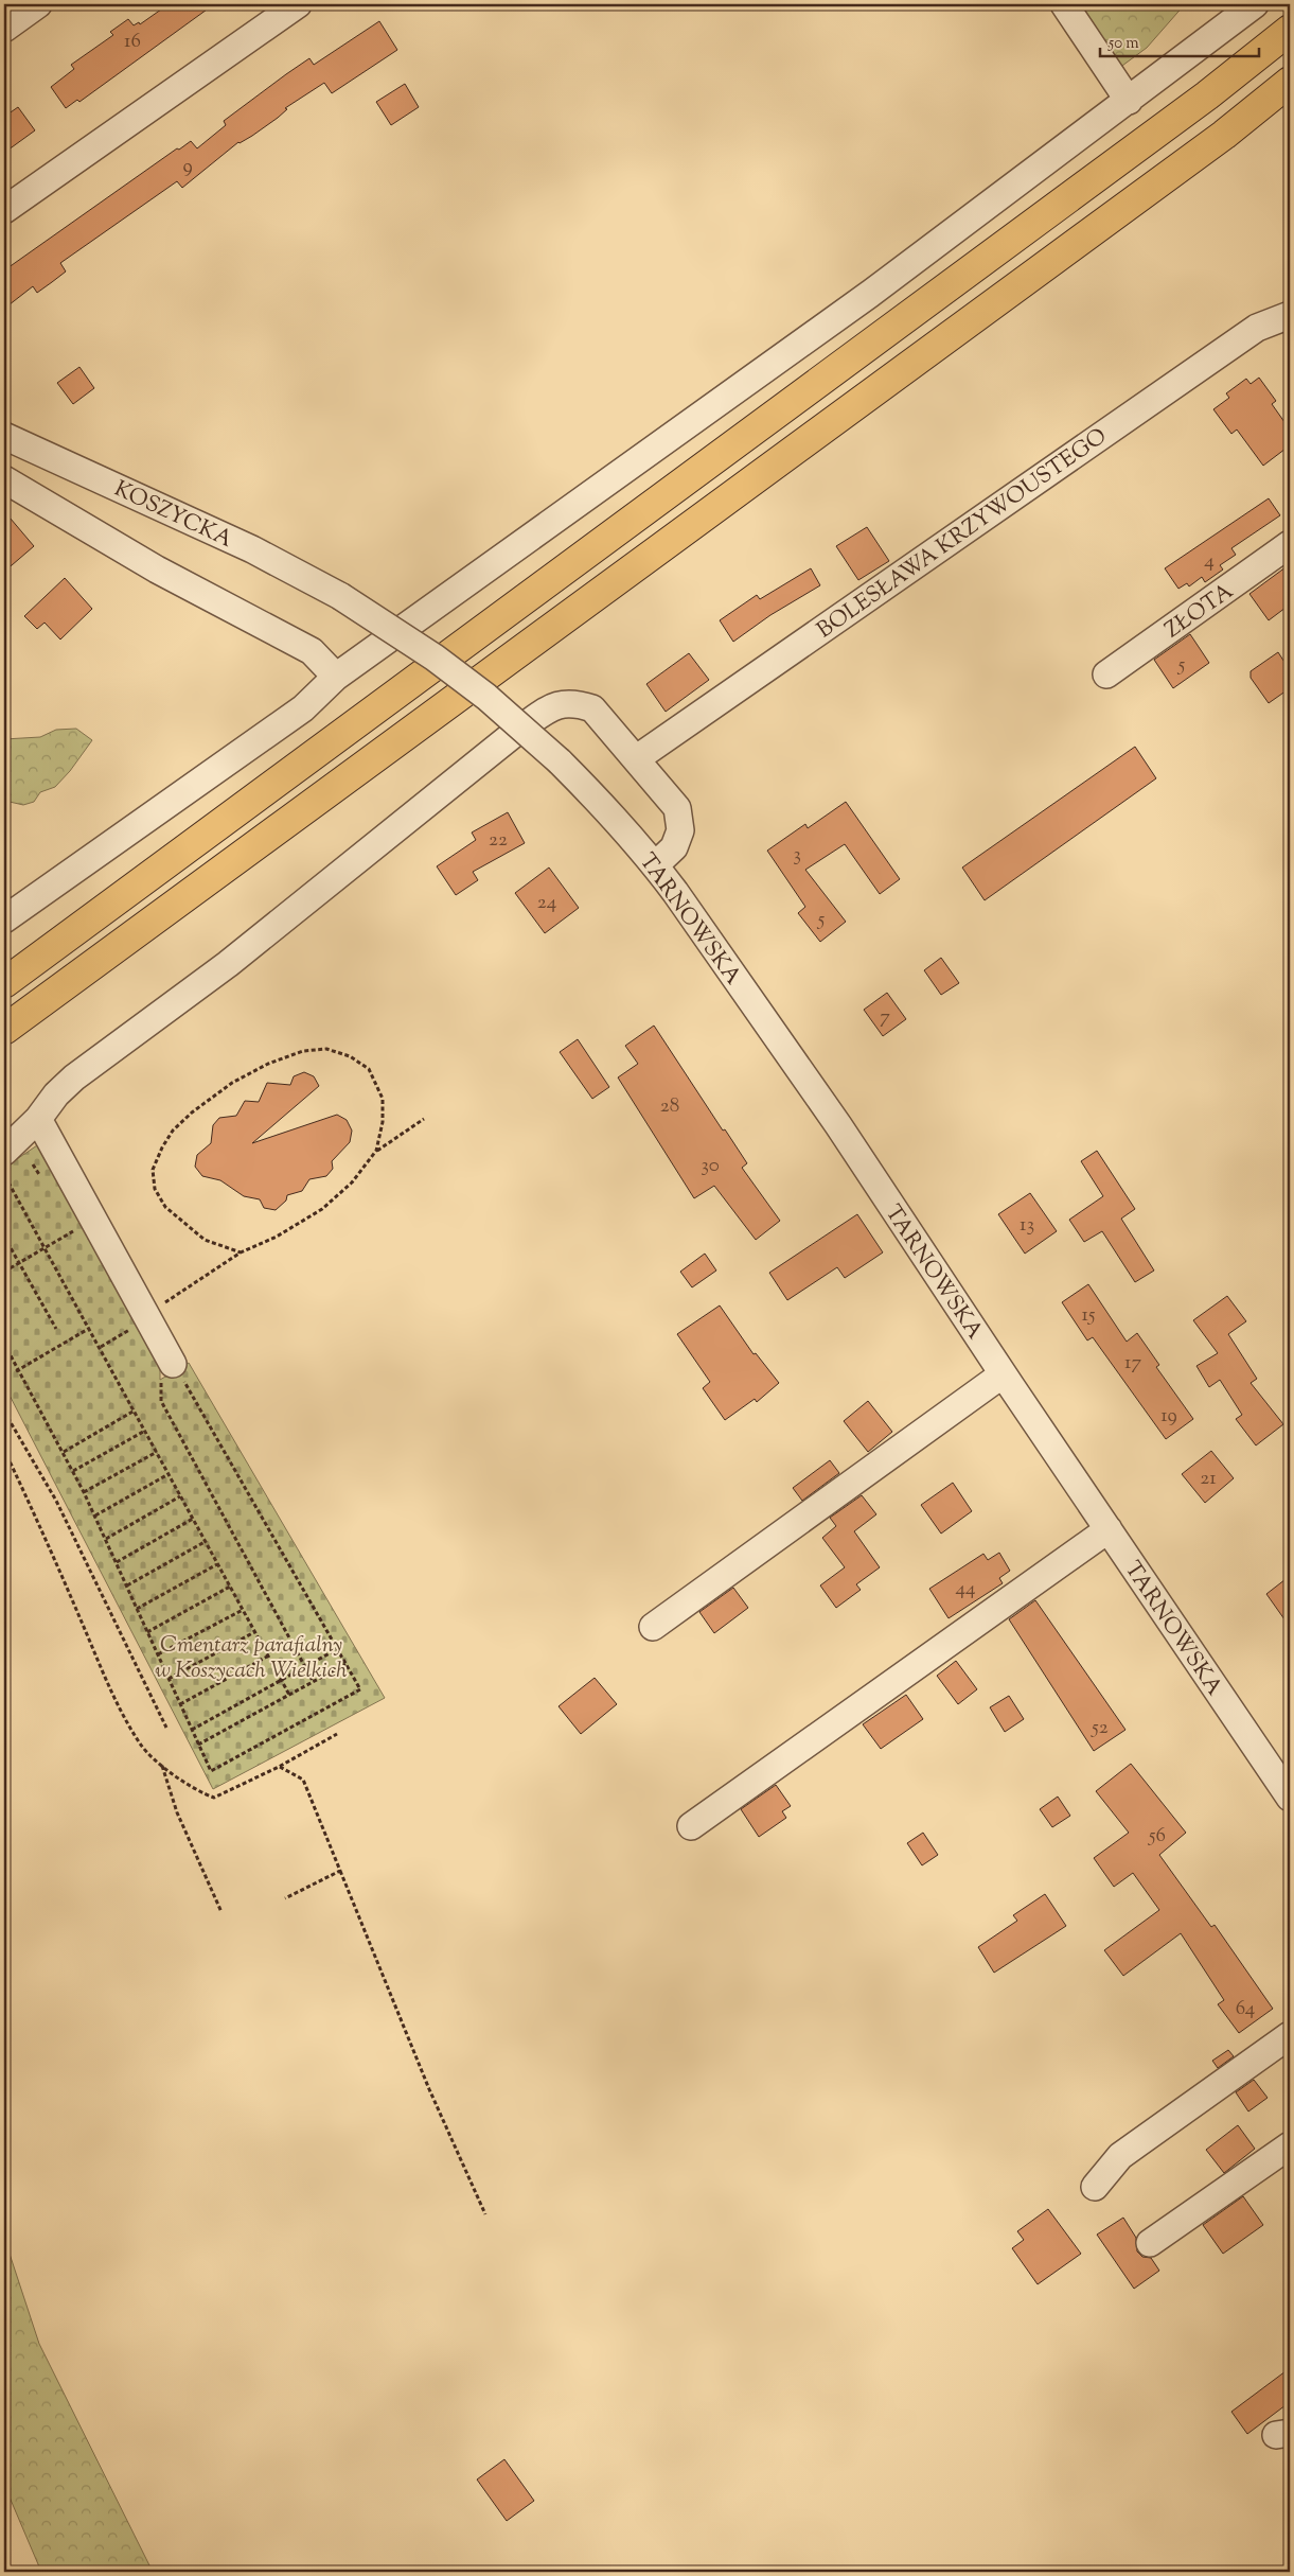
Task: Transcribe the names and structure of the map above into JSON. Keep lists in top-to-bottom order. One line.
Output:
{"streets":{"street":["KOSZYCKA","BOLESŁAWA KRZYWOUSTEGO","ZŁOTA","TARNOWSKA"]},"crossings":[["KOSZYCKA","TARNOWSKA"]],"parks":["Cmentarz parafialny w Koszycach Wielkich"],"house_numbers":["16","9","4","5","22","3","24","5","7","28","30","13","15","17","19","21","44","52","56","64"],"scale_bar":"50 m"}
